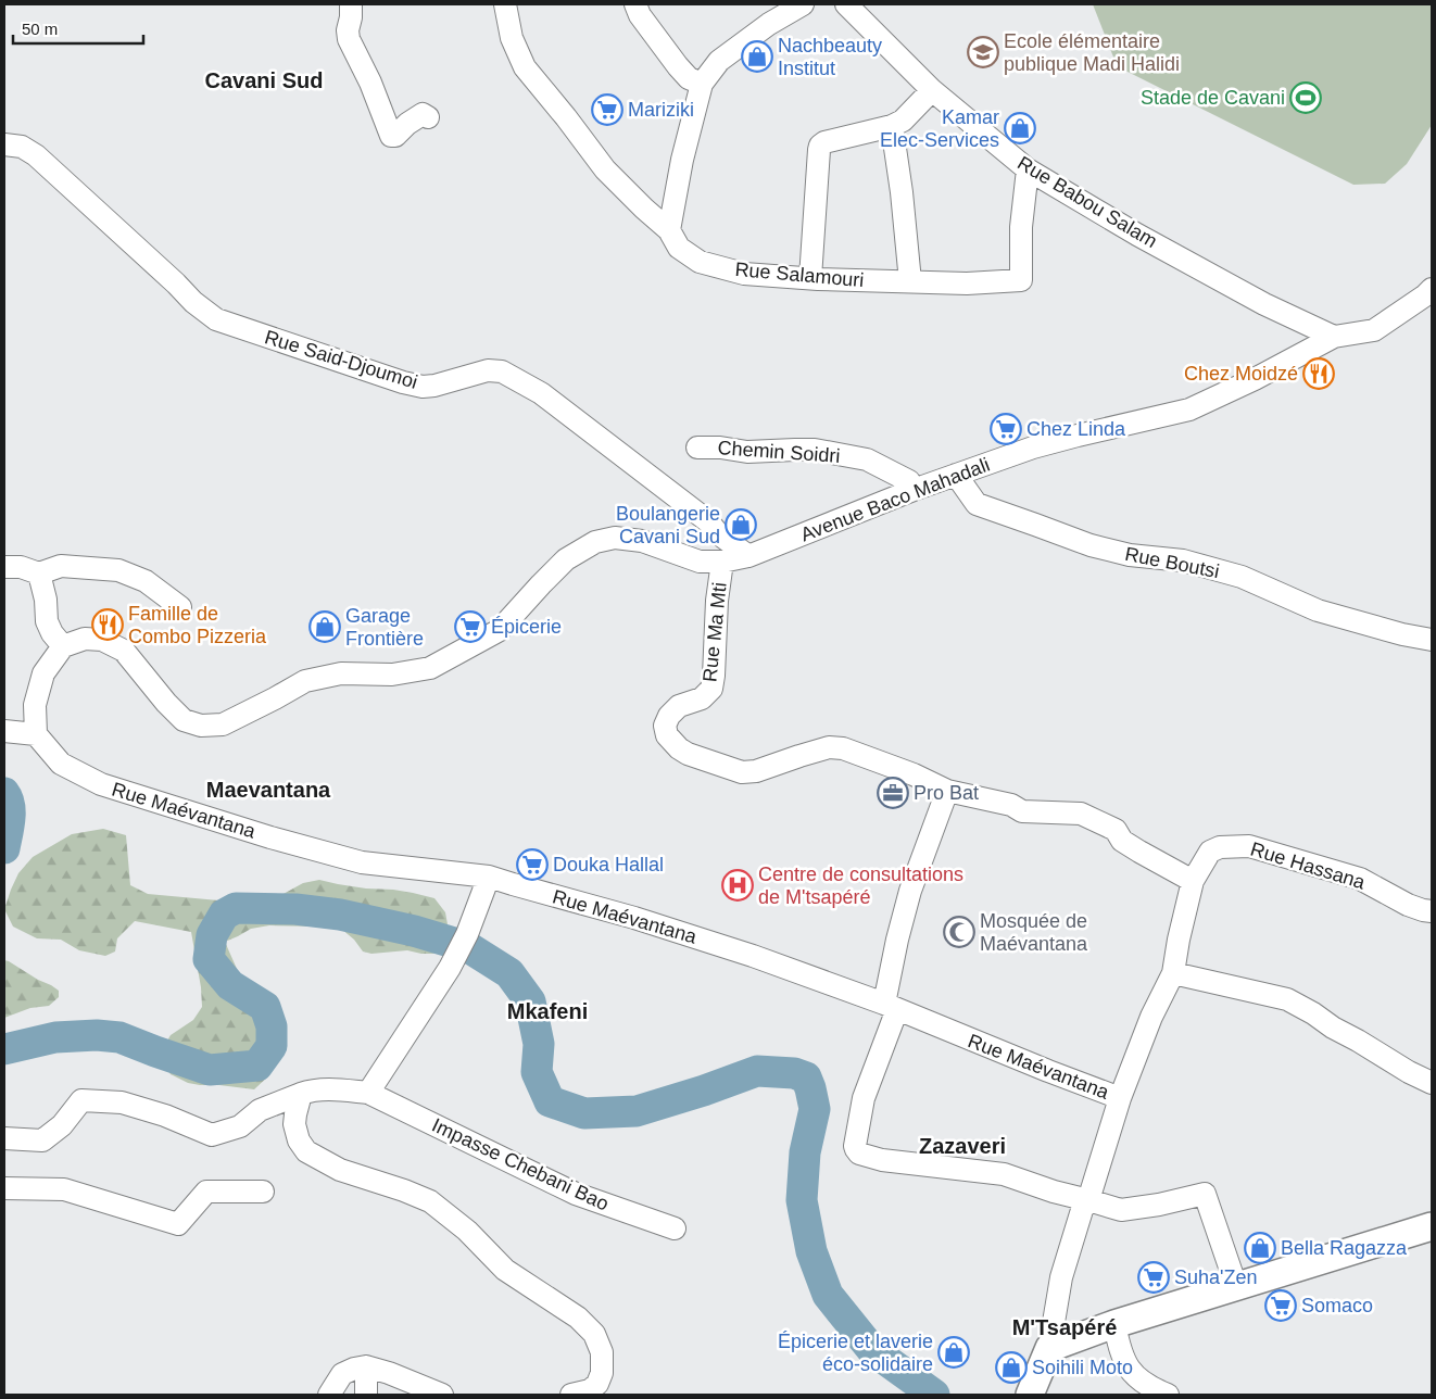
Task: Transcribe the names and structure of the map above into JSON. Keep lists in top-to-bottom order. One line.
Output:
{"streets":{"street":["Rue Babou Salam","Rue Salamouri","Rue Said-Djoumoi","Chemin Soidri","Avenue Baco Mahadali","Rue Boutsi","Rue Ma Mti","Rue Maévantana","Rue Hassana","Impasse Chebani Bao"]},"crossings":[["Rue Babou Salam","Rue Salamouri"],["Rue Babou Salam","Avenue Baco Mahadali"],["Rue Said-Djoumoi","Avenue Baco Mahadali"],["Chemin Soidri","Avenue Baco Mahadali"],["Avenue Baco Mahadali","Rue Boutsi"],["Rue Maévantana","Rue Hassana"]],"districts":["Cavani Sud","Maevantana","Mkafeni","Zazaveri","M'Tsapéré"],"places":{"school or university":["Ecole élémentaire publique Madi Halidi"],"shop":["Nachbeauty Institut","Kamar Elec-Services","Boulangerie Cavani Sud","Garage Frontière","Bella Ragazza","Épicerie et laverie éco-solidaire","Soihili Moto"],"sports":["Stade de Cavani"],"supermarket":["Mariziki","Chez Linda","Épicerie","Douka Hallal","Suha'Zen","Somaco"],"restaurant":["Chez Moidzé","Famille de Combo Pizzeria"],"office":["Pro Bat"],"hospital":["Centre de consultations de M'tsapéré"],"mosque":["Mosquée de Maévantana"]},"scale_bar":"50 m"}
